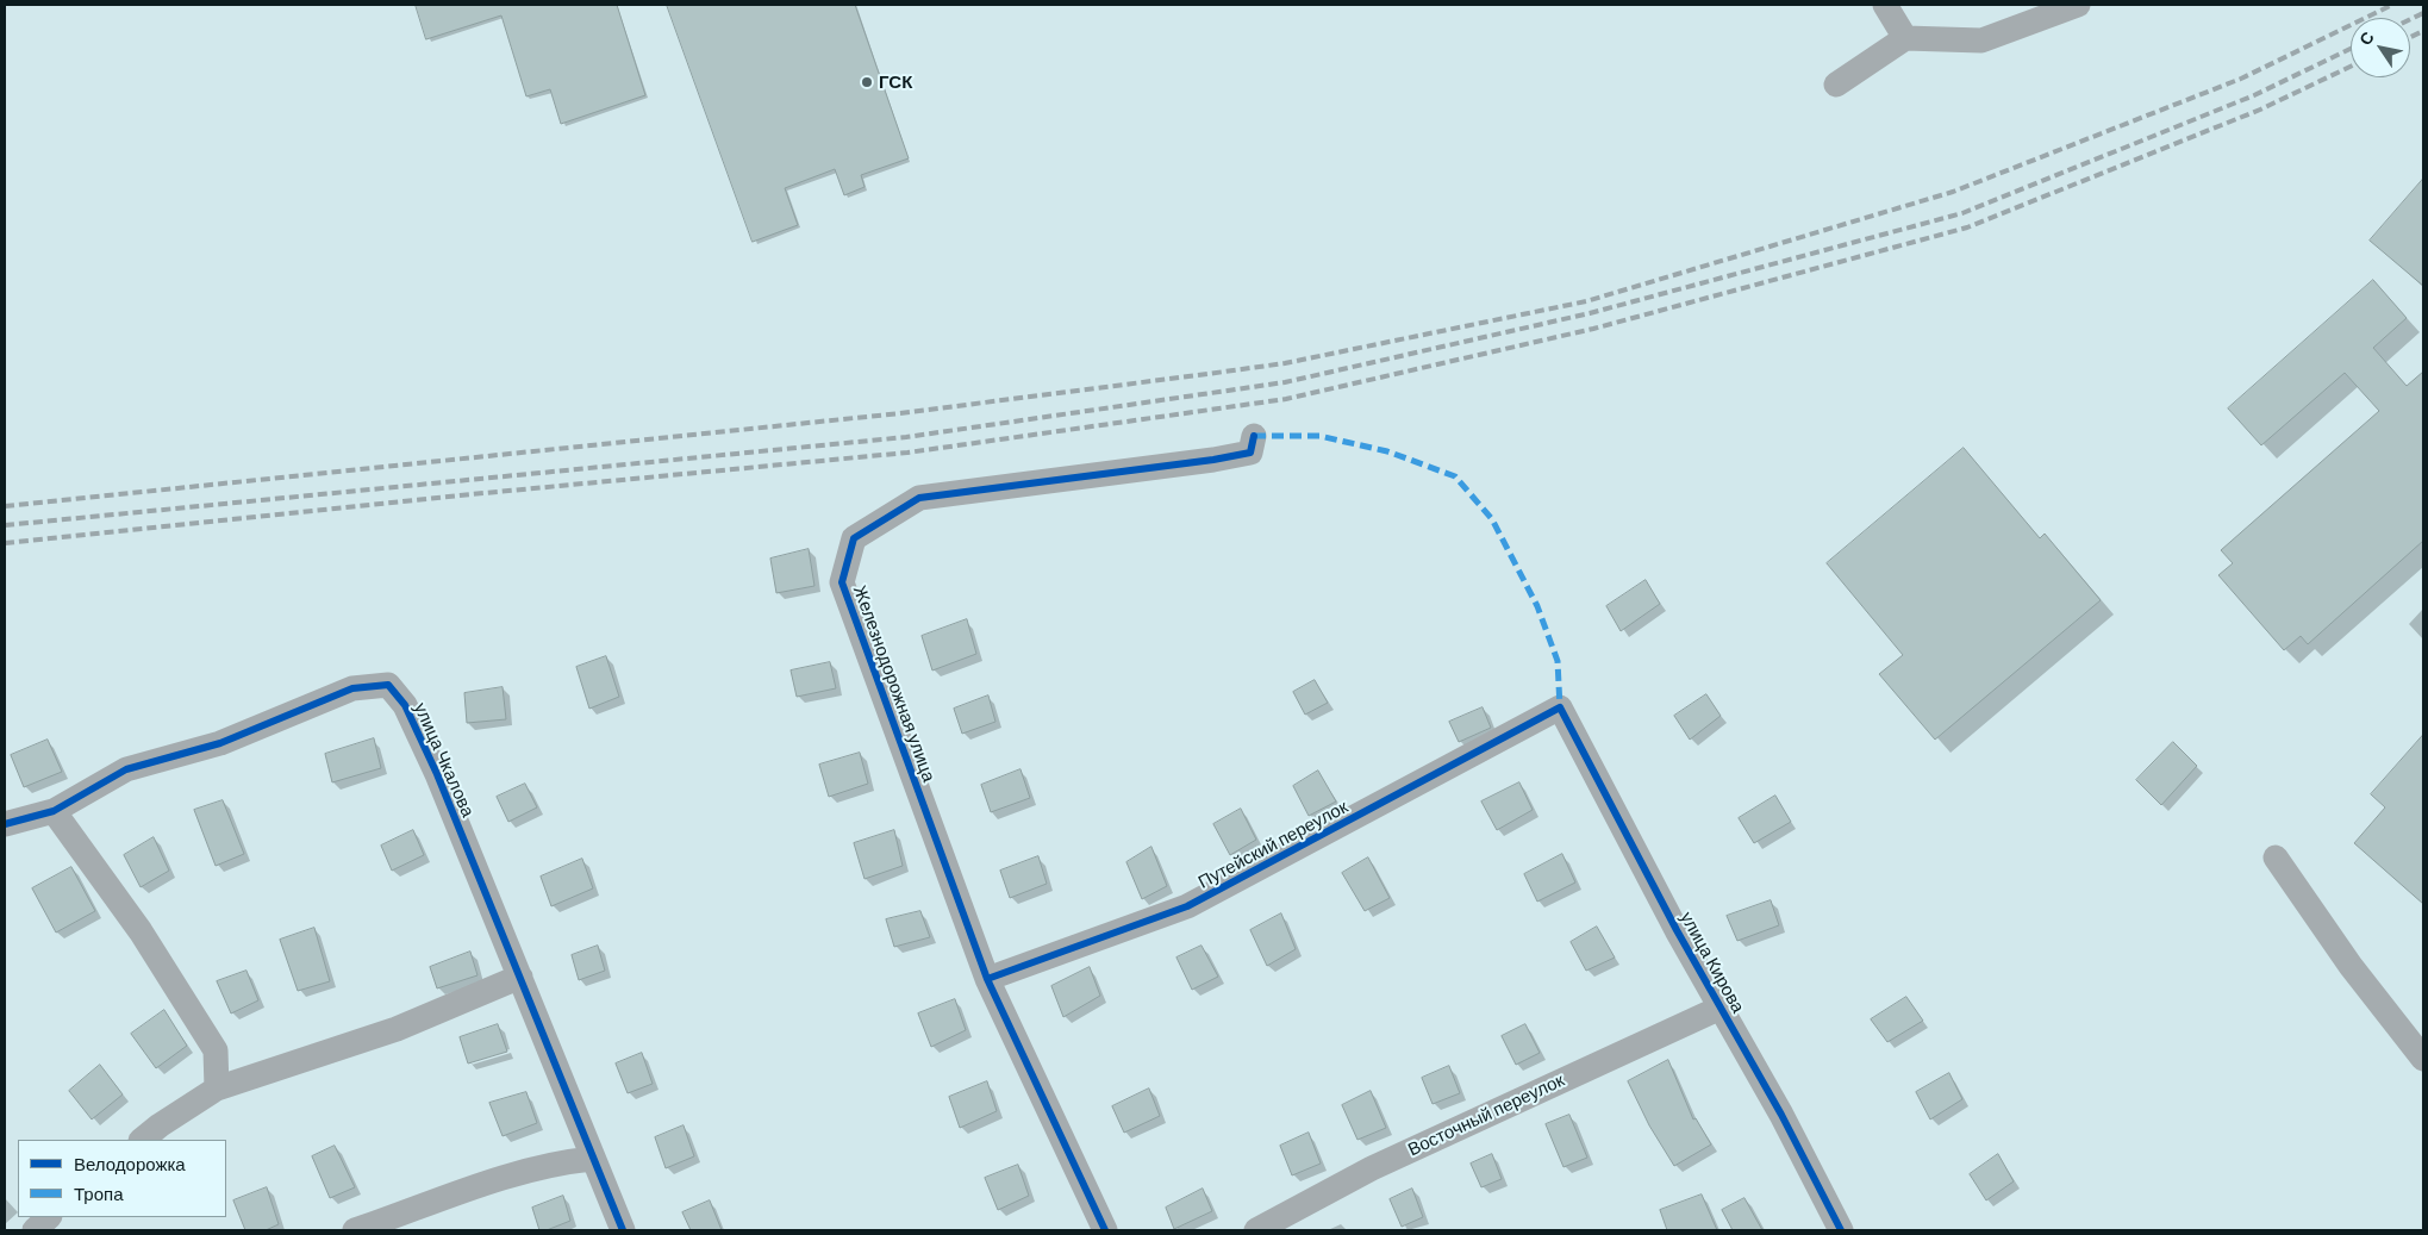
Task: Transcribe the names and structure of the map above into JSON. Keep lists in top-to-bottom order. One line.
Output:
{"streets":{"street":["Железнодорожная улица","улица Чкалова","Путейский переулок","улица Кирова","Восточный переулок"]},"crossings":[["Железнодорожная улица","Путейский переулок"],["Путейский переулок","улица Кирова"],["улица Кирова","Восточный переулок"]],"places":["ГСК"],"legend":["Велодорожка","Тропа"],"north":"top left"}
